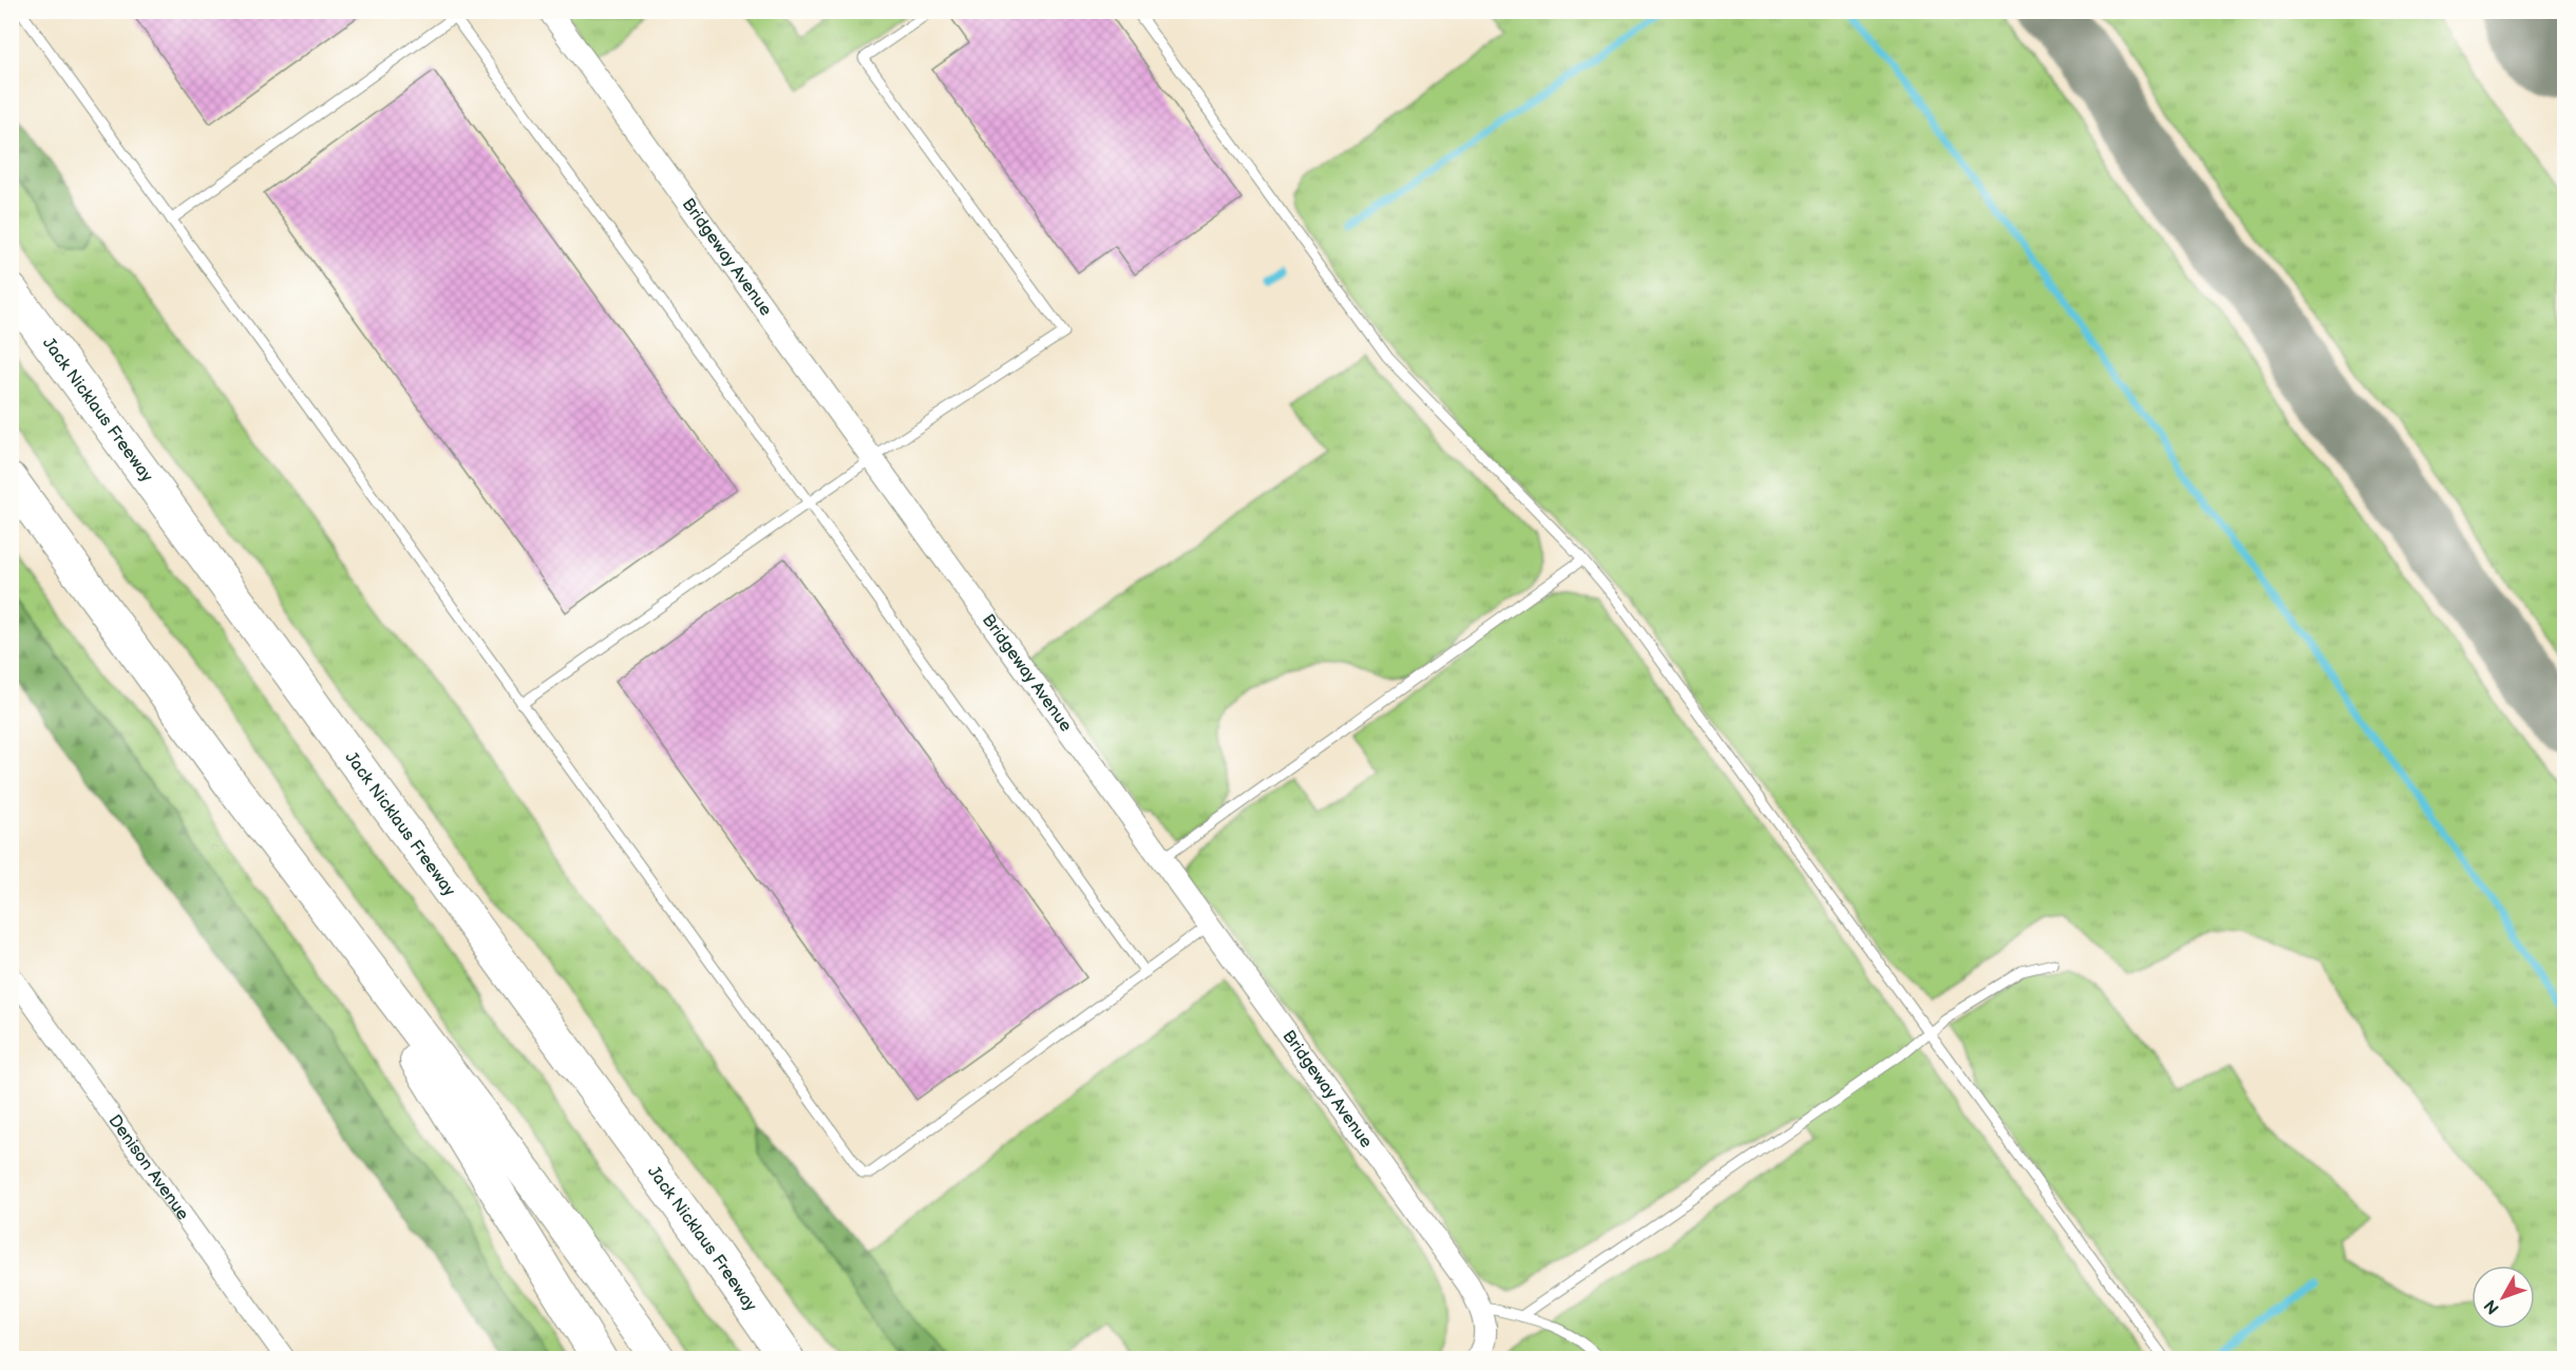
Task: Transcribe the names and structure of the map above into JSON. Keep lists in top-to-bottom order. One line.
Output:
{"streets":{"highway":["Jack Nicklaus Freeway"],"street":["Bridgeway Avenue","Denison Avenue"]},"north":"bottom left"}
